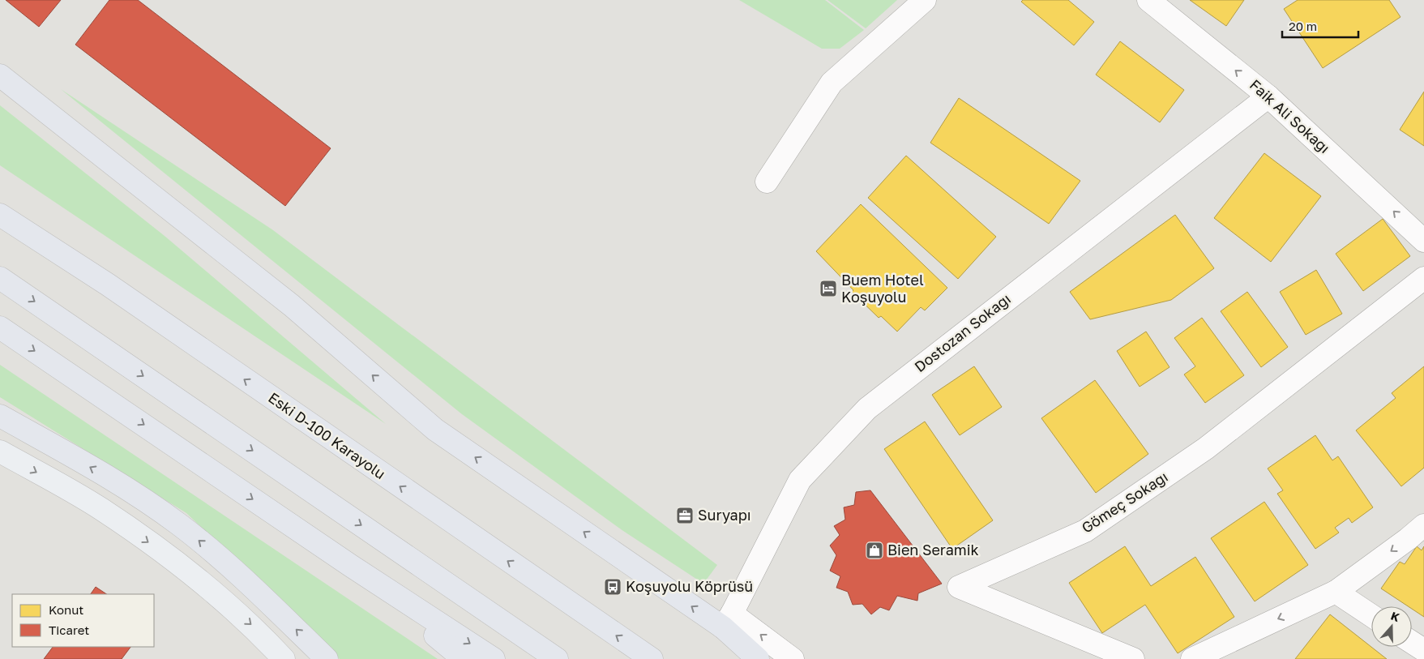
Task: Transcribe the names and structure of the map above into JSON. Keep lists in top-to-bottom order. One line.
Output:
{"streets":{"highway":["Eski D-100 Karayolu"],"street":["Faik Ali Sokağı","Dostozan Sokağı","Gömeç Sokağı"]},"crossings":[["Faik Ali Sokağı","Dostozan Sokağı"]],"one_way":["Faik Ali Sokağı"],"places":{"hotel":["Buem Hotel Koşuyolu"],"office":["Suryapı"],"shop":["Bien Seramik"],"bus stop":["Koşuyolu Köprüsü"]},"legend":["Konut","Ticaret"],"scale_bar":"20 m","north":"top"}
